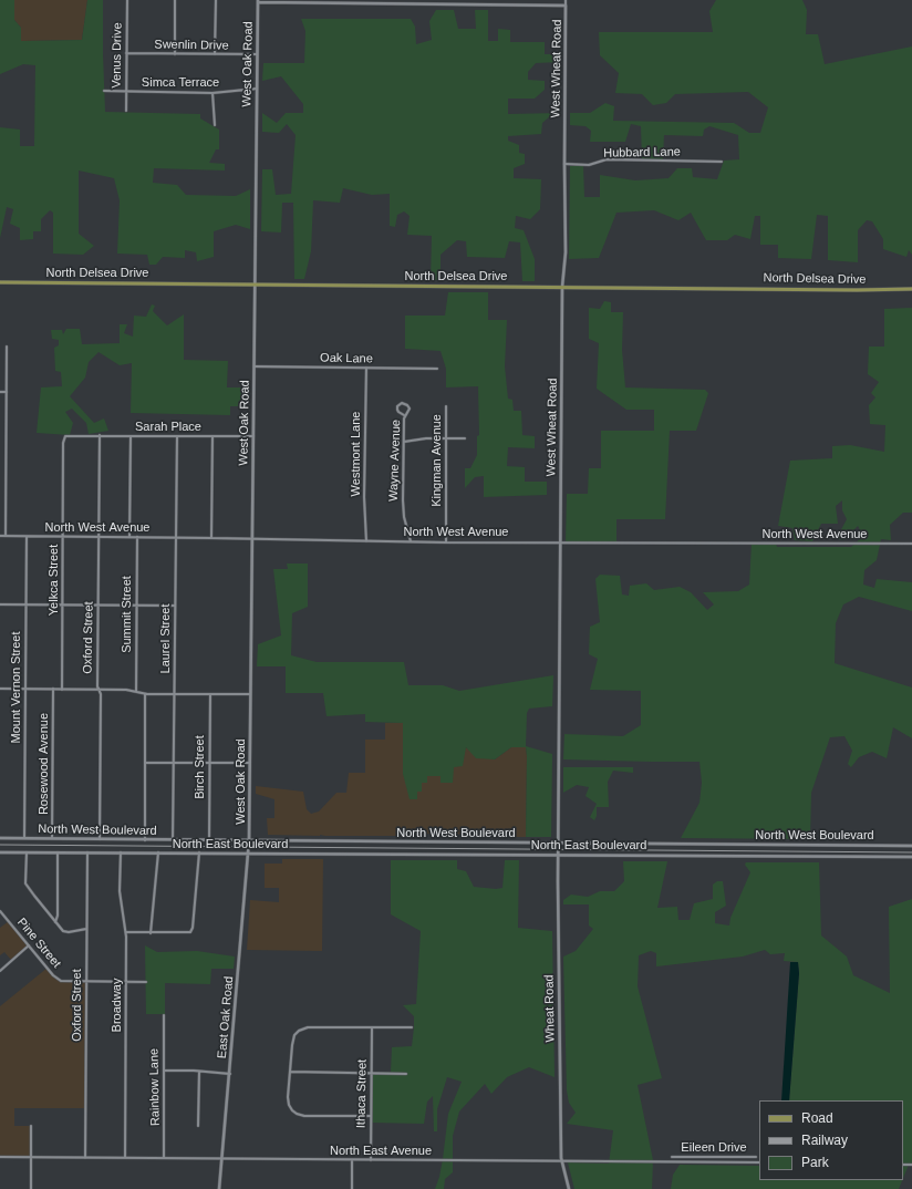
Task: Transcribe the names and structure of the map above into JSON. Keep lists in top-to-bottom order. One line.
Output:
{"streets":{"main road":["North Delsea Drive"],"street":["Swenlin Drive","Venus Drive","West Oak Road","West Wheat Road","Simca Terrace","Hubbard Lane","Oak Lane","Sarah Place","Westmont Lane","Wayne Avenue","Kingman Avenue","North West Avenue","Yelkca Street","Summit Street","Oxford Street","Laurel Street","Mount Vernon Street","Rosewood Avenue","Birch Street","North West Boulevard","North East Boulevard","Pine Street","Broadway","Wheat Road","East Oak Road","Rainbow Lane","Ithaca Street","Eileen Drive","North East Avenue"]},"crossings":[["Swenlin Drive","Venus Drive"],["Swenlin Drive","West Oak Road"],["Venus Drive","Simca Terrace"],["West Oak Road","Simca Terrace"],["West Oak Road","North Delsea Drive"],["West Oak Road","Oak Lane"],["West Oak Road","Sarah Place"],["West Oak Road","North West Avenue"],["West Oak Road","North West Boulevard"],["West Oak Road","East Oak Road"],["West Wheat Road","Hubbard Lane"],["West Wheat Road","North Delsea Drive"],["West Wheat Road","North West Avenue"],["West Wheat Road","North West Boulevard"],["West Wheat Road","North East Boulevard"],["West Wheat Road","Wheat Road"],["Oak Lane","Westmont Lane"],["Sarah Place","Yelkca Street"],["Sarah Place","Oxford Street"],["Sarah Place","Laurel Street"],["Westmont Lane","North West Avenue"],["Wayne Avenue","North West Avenue"],["Kingman Avenue","North West Avenue"],["North West Avenue","Yelkca Street"],["North West Avenue","Summit Street"],["North West Avenue","Oxford Street"],["North West Avenue","Laurel Street"],["North West Avenue","Mount Vernon Street"],["Oxford Street","North West Boulevard"],["Oxford Street","North East Boulevard"],["Oxford Street","Pine Street"],["Oxford Street","North East Avenue"],["Laurel Street","North West Boulevard"],["Mount Vernon Street","North West Boulevard"],["Rosewood Avenue","North West Boulevard"],["Birch Street","North West Boulevard"],["North East Boulevard","Broadway"],["North East Boulevard","Wheat Road"],["North East Boulevard","East Oak Road"],["Pine Street","Broadway"],["Broadway","North East Avenue"],["Wheat Road","North East Avenue"],["East Oak Road","North East Avenue"],["Rainbow Lane","North East Avenue"],["Ithaca Street","North East Avenue"]],"legend":["Road","Railway","Park"]}
